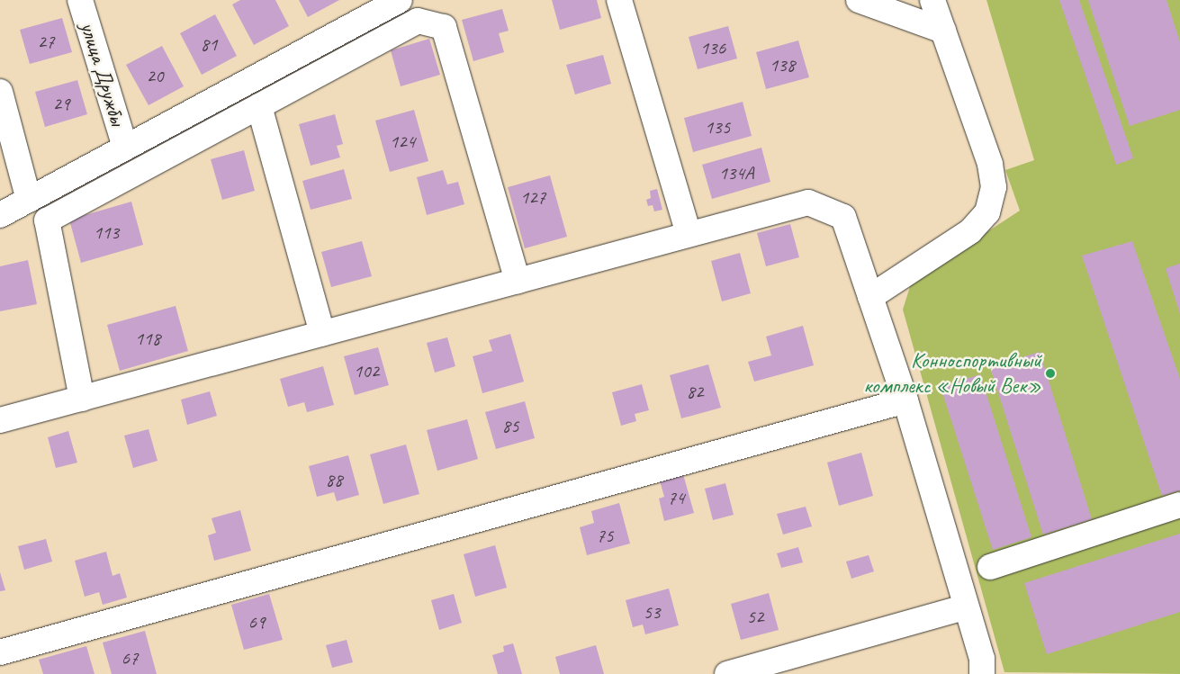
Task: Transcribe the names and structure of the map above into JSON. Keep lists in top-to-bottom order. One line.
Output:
{"streets":{"street":["улица Дружбы"]},"places":["Конноспортивный комплекс «Новый Век»"],"house_numbers":["27","81","136","138","20","29","135","124","134А","127","113","118","102","82","85","88","74","75","53","52","69","67"]}
